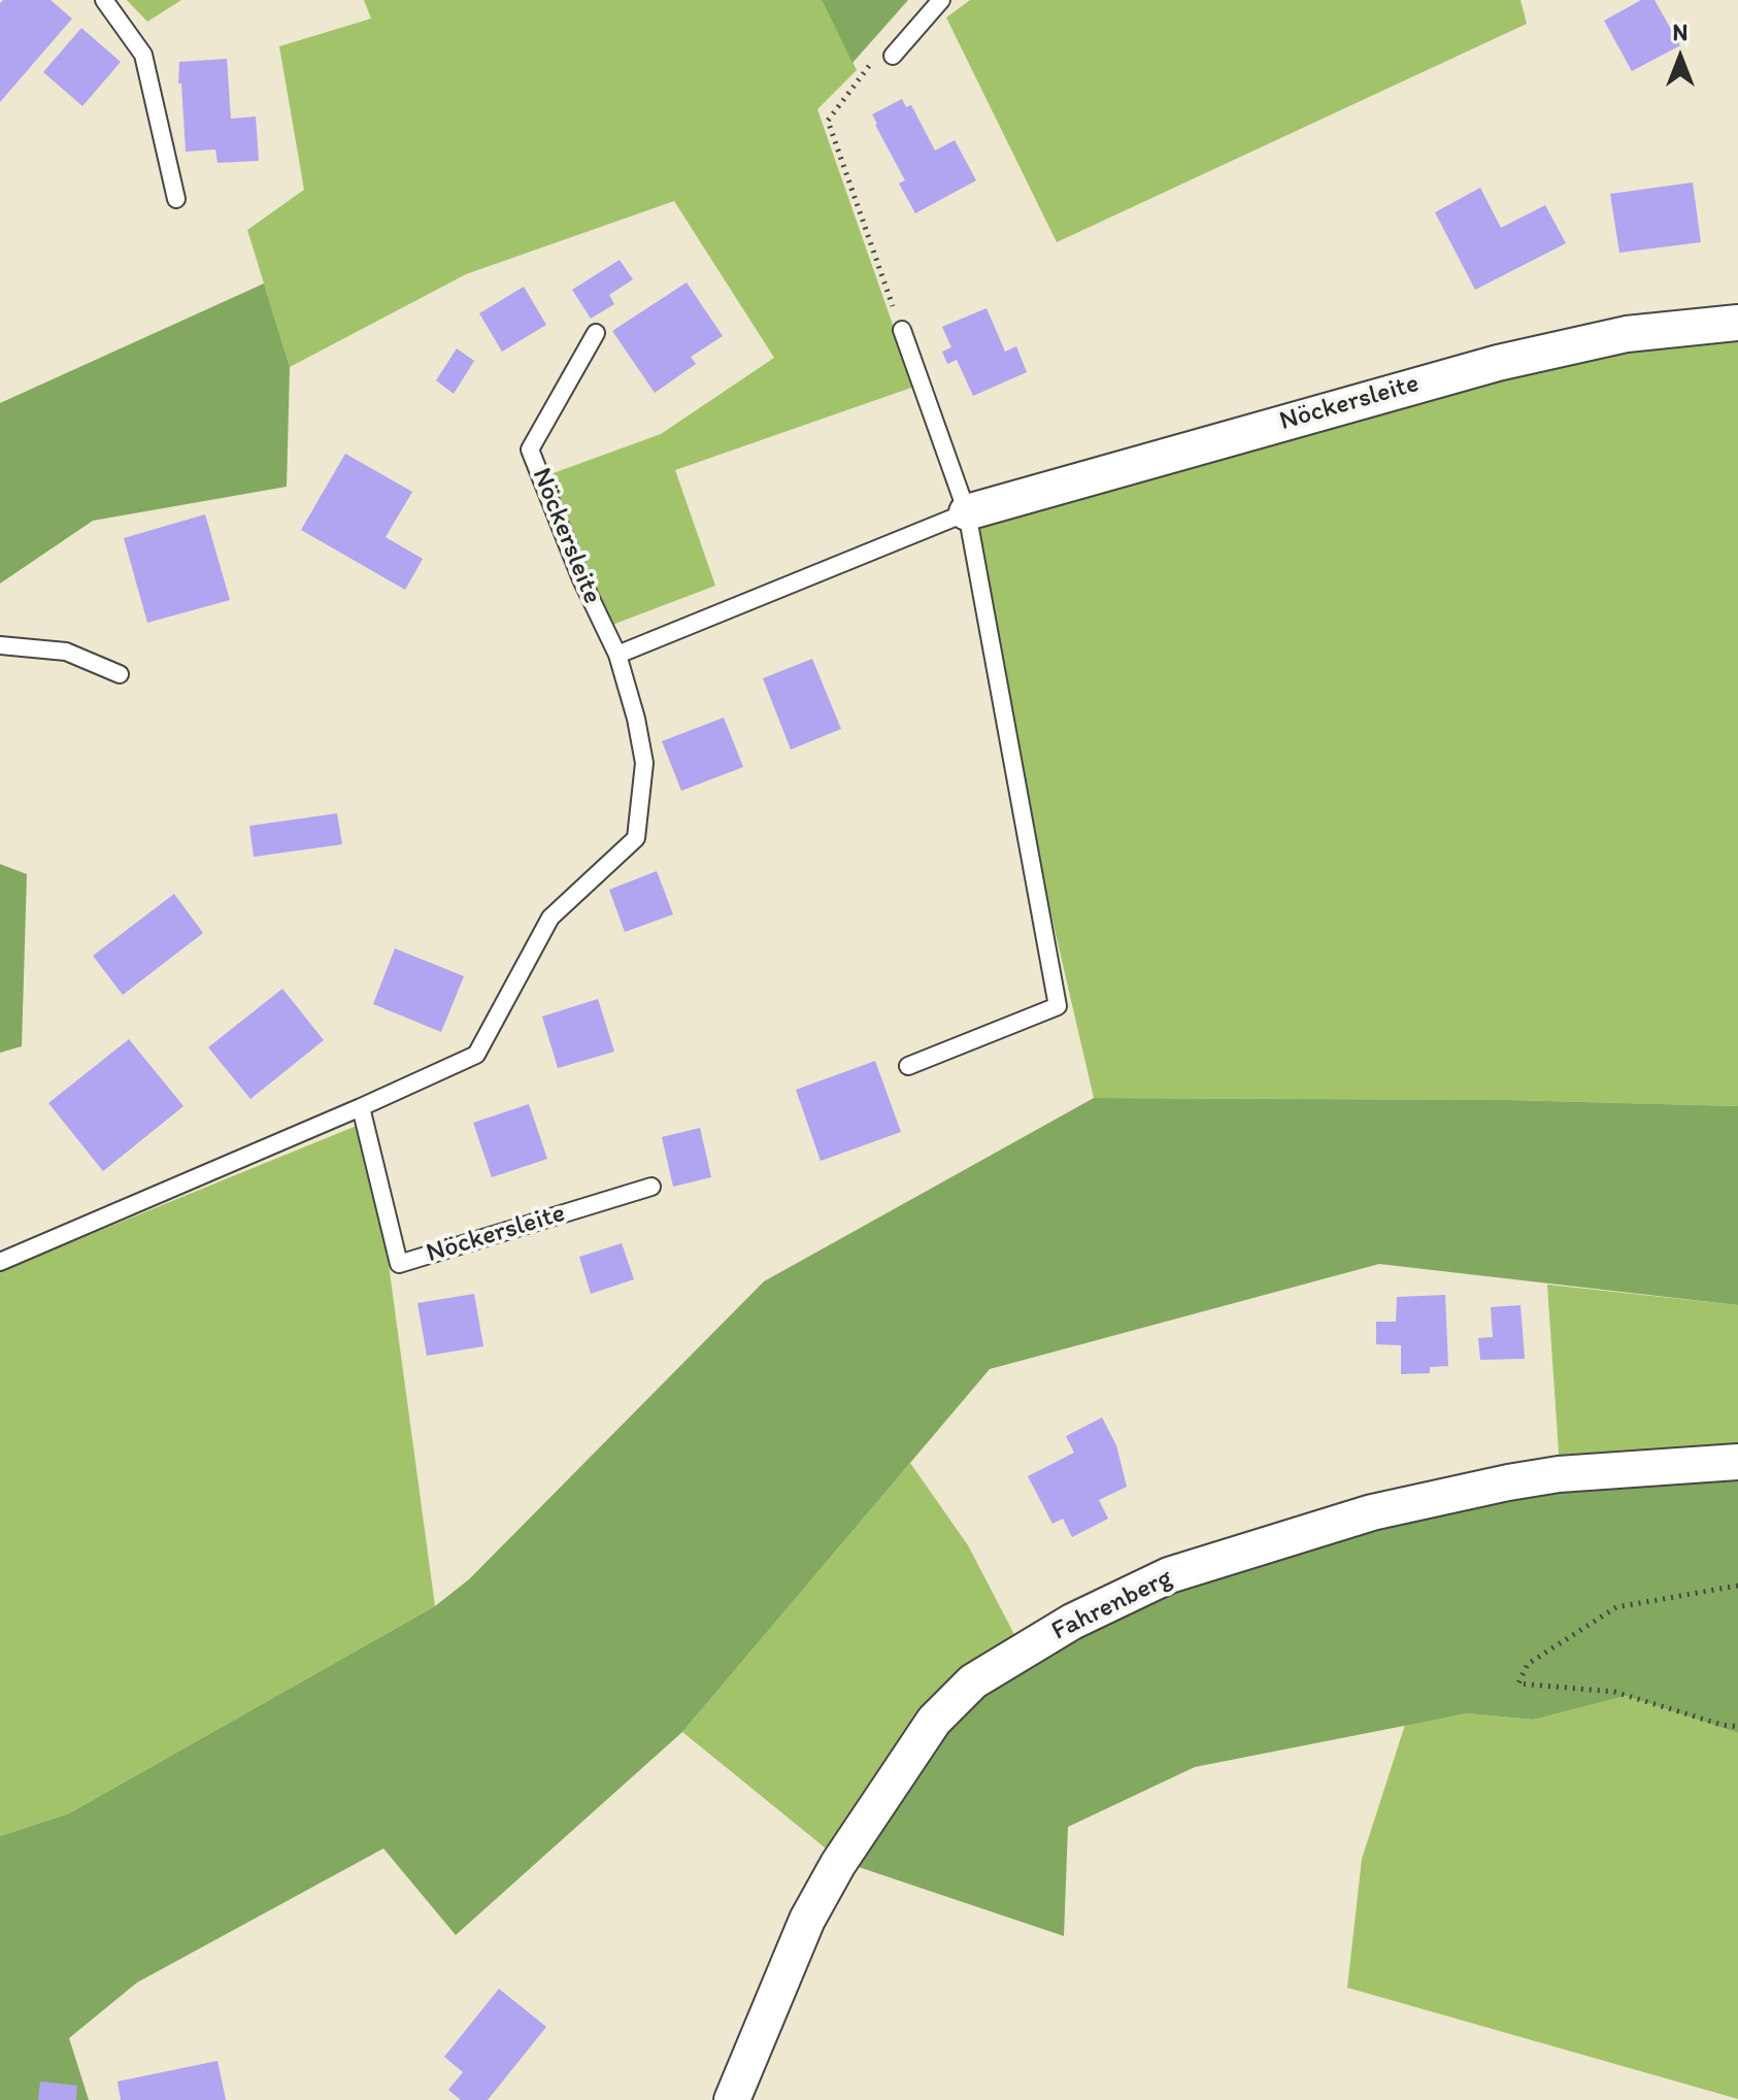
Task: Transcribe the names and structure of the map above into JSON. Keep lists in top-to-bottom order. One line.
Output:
{"streets":{"street":["Nöckersleite","Fahrenberg"]},"north":"top"}
